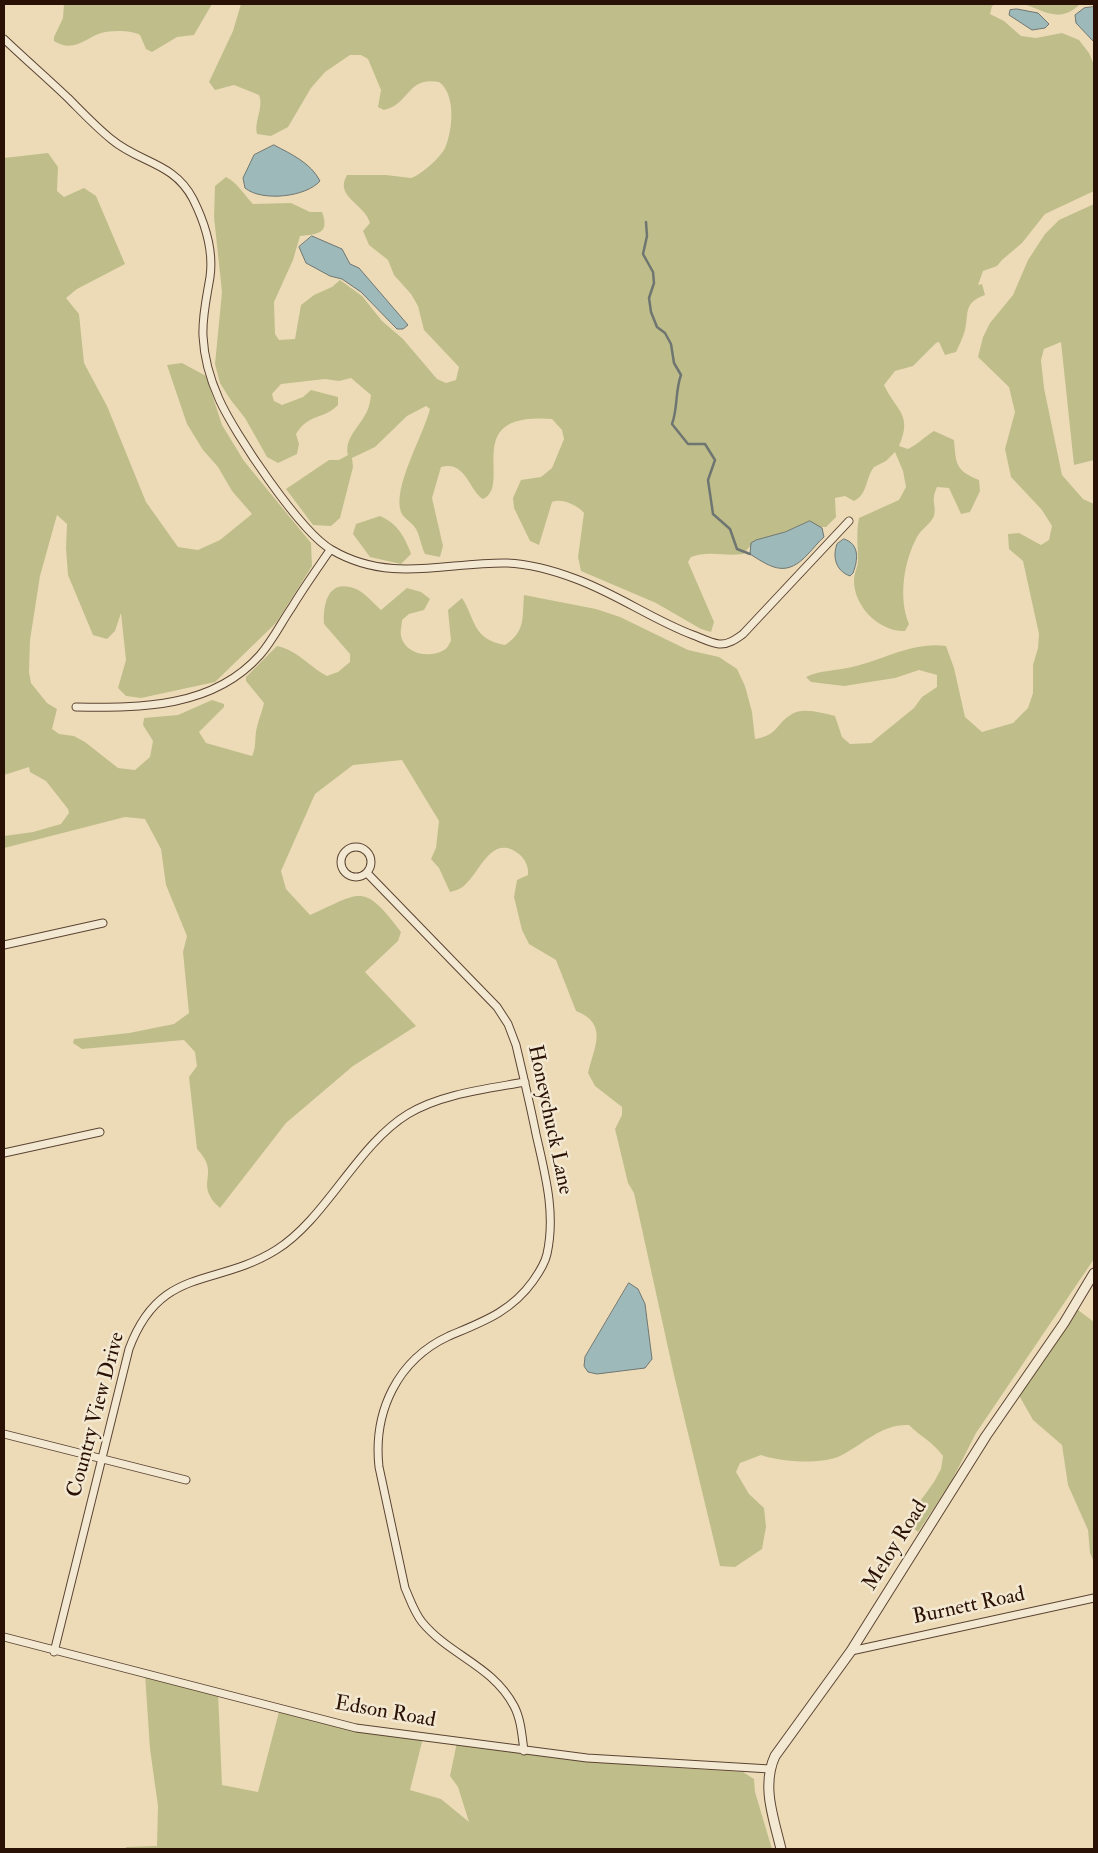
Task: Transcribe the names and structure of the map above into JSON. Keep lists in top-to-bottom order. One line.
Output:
{"streets":{"street":["Honeychuck Lane","Country View Drive","Meloy Road","Burnett Road","Edson Road"]},"crossings":[["Honeychuck Lane","Country View Drive"],["Honeychuck Lane","Edson Road"],["Country View Drive","Edson Road"],["Meloy Road","Burnett Road"],["Meloy Road","Edson Road"]]}
